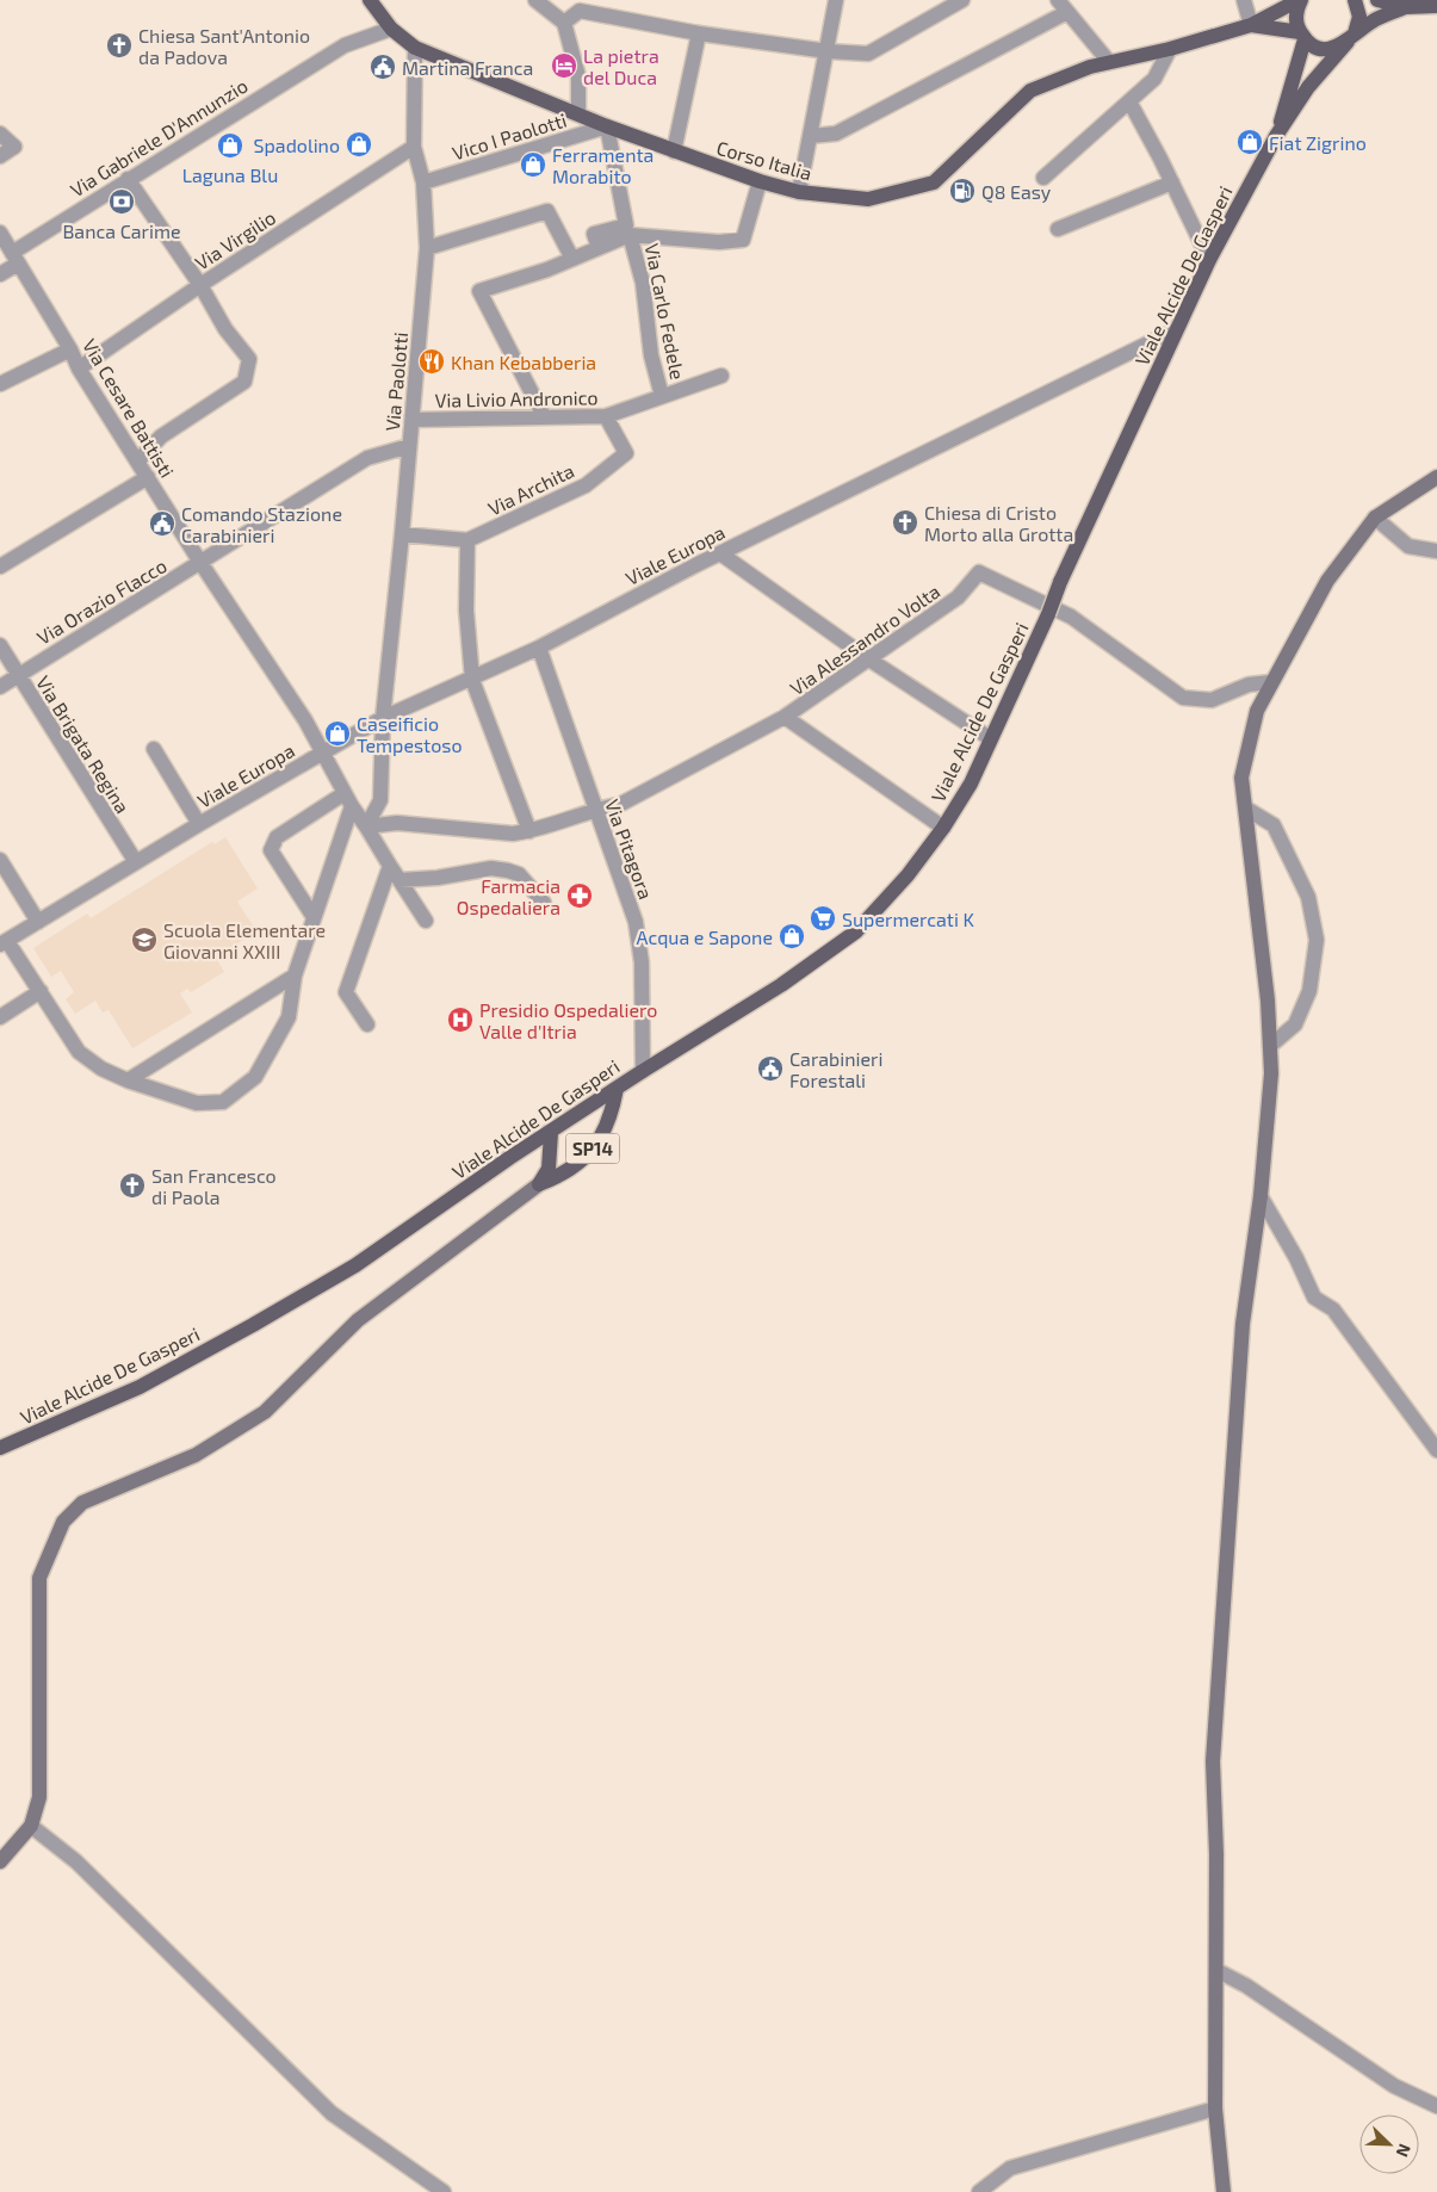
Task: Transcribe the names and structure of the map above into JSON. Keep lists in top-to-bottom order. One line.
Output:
{"streets":{"main road":["Corso Italia","Viale Alcide De Gasperi","SP14"],"street":["Vico I Paolotti","Via Gabriele D'Annunzio","Via Virgilio","Via Carlo Fedele","Via Paolotti","Via Livio Andronico","Via Cesare Battisti","Via Archita","Viale Europa","Via Orazio Flacco","Via Alessandro Volta","Via Brigata Regina","Via Pitagora"]},"crossings":[["Vico I Paolotti","Corso Italia"],["Vico I Paolotti","Via Carlo Fedele"],["Vico I Paolotti","Via Paolotti"],["Via Gabriele D'Annunzio","Corso Italia"],["Via Gabriele D'Annunzio","Via Cesare Battisti"],["Corso Italia","Viale Alcide De Gasperi"],["Corso Italia","Via Carlo Fedele"],["Corso Italia","Via Paolotti"],["Via Virgilio","Via Paolotti"],["Via Virgilio","Via Cesare Battisti"],["Viale Alcide De Gasperi","Viale Europa"],["Viale Alcide De Gasperi","Via Pitagora"],["Viale Alcide De Gasperi","SP14"],["Via Carlo Fedele","Via Livio Andronico"],["Via Paolotti","Via Livio Andronico"],["Via Paolotti","Via Cesare Battisti"],["Via Paolotti","Viale Europa"],["Via Paolotti","Via Orazio Flacco"],["Via Paolotti","Via Alessandro Volta"],["Via Livio Andronico","Via Archita"],["Via Cesare Battisti","Viale Europa"],["Via Cesare Battisti","Via Orazio Flacco"],["Via Cesare Battisti","Via Alessandro Volta"],["Viale Europa","Via Brigata Regina"],["Viale Europa","Via Pitagora"],["Via Orazio Flacco","Via Brigata Regina"],["Via Alessandro Volta","Via Pitagora"]],"places":{"church":["Chiesa Sant'Antonio da Padova","Chiesa di Cristo Morto alla Grotta","San Francesco di Paola"],"hotel":["La pietra del Duca"],"public building":["Martina Franca","Comando Stazione Carabinieri","Carabinieri Forestali"],"shop":["Fiat Zigrino","Spadolino","Laguna Blu","Ferramenta Morabito","Caseificio Tempestoso","Acqua e Sapone"],"fuel station":["Q8 Easy"],"bank":["Banca Carime"],"restaurant":["Khan Kebabberia"],"pharmacy":["Farmacia Ospedaliera"],"supermarket":["Supermercati K"],"school or university":["Scuola Elementare Giovanni XXIII"],"hospital":["Presidio Ospedaliero Valle d'Itria"]},"north":"bottom right"}
